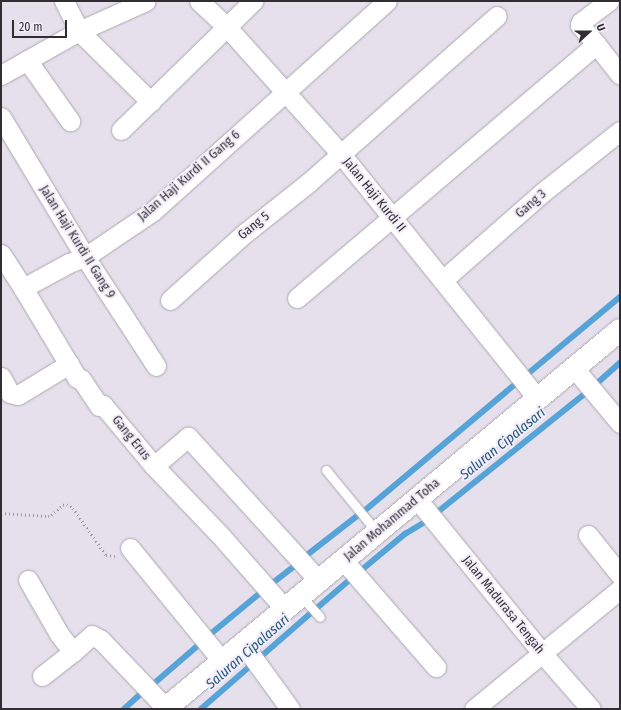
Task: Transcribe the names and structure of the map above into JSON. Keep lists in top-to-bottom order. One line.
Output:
{"streets":{"main road":["Jalan Mohammad Toha"],"street":["Jalan Haji Kurdi II Gang 6","Jalan Haji Kurdi II","Gang 3","Gang 5","Jalan Haji Kurdi II Gang 9","Gang Erus","Jalan Madurasa Tengah"]},"crossings":[["Jalan Haji Kurdi II Gang 6","Jalan Haji Kurdi II"],["Jalan Haji Kurdi II Gang 6","Jalan Haji Kurdi II Gang 9"],["Jalan Haji Kurdi II Gang 6","Gang Erus"],["Jalan Haji Kurdi II","Gang 3"],["Jalan Haji Kurdi II","Gang 5"],["Jalan Haji Kurdi II","Jalan Mohammad Toha"],["Gang Erus","Jalan Mohammad Toha"],["Jalan Mohammad Toha","Jalan Madurasa Tengah"]],"water":["Saluran Cipalasari"],"scale_bar":"20 m","north":"right"}
